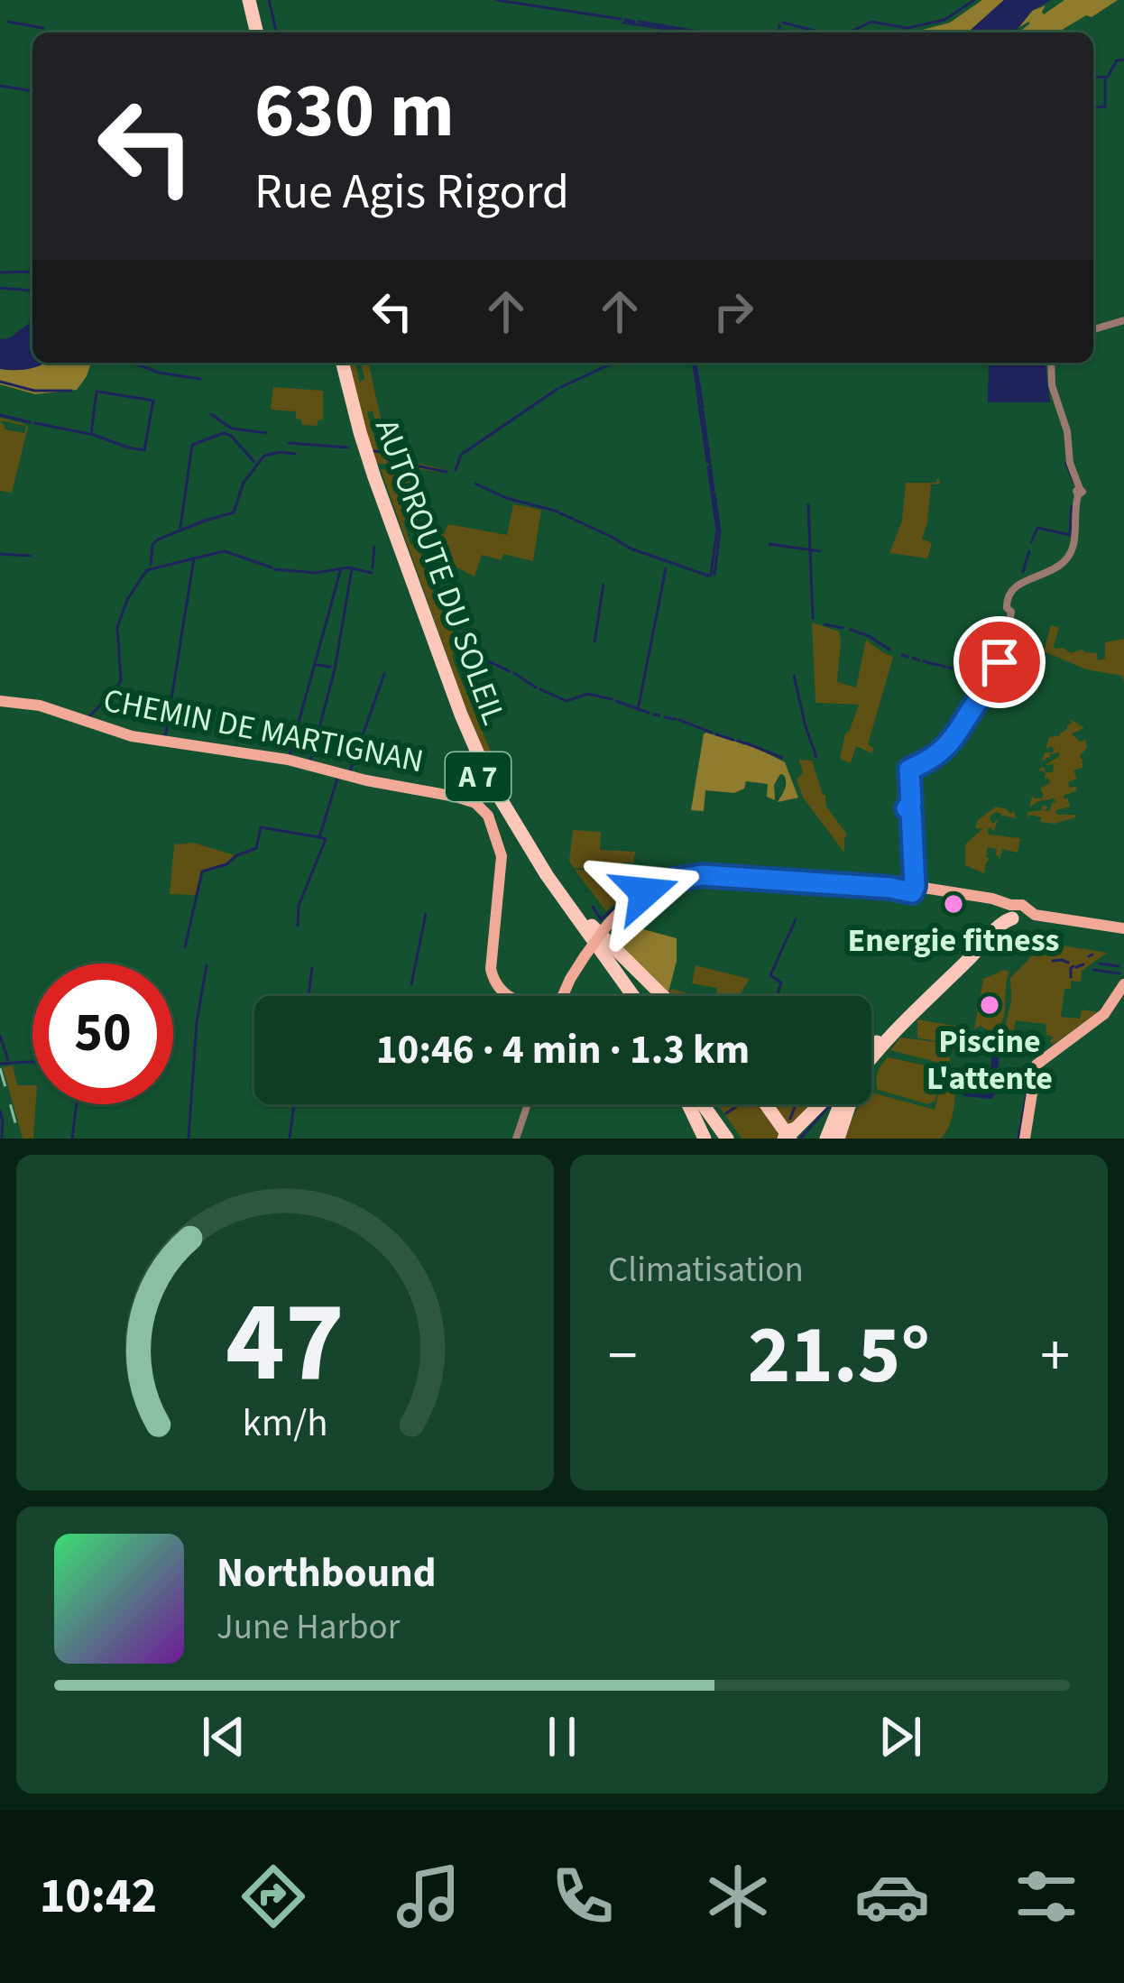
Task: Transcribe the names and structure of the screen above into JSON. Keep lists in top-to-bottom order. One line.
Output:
{"streets":{"highway":["AUTOROUTE DU SOLEIL","A 7"],"main road":["CHEMIN DE MARTIGNAN"]},"places":["Energie fitness","Piscine L'attente"],"page":{"turn":["630 m","Rue Agis Rigord"],"limit":"50","trip":"10:46 · 4 min · 1.3 km","tile":"Climatisation","heat":["−","21.5°","+"],"song":["Northbound","June Harbor"],"tabs":"10:42","gauge":["47","km/h"]}}
